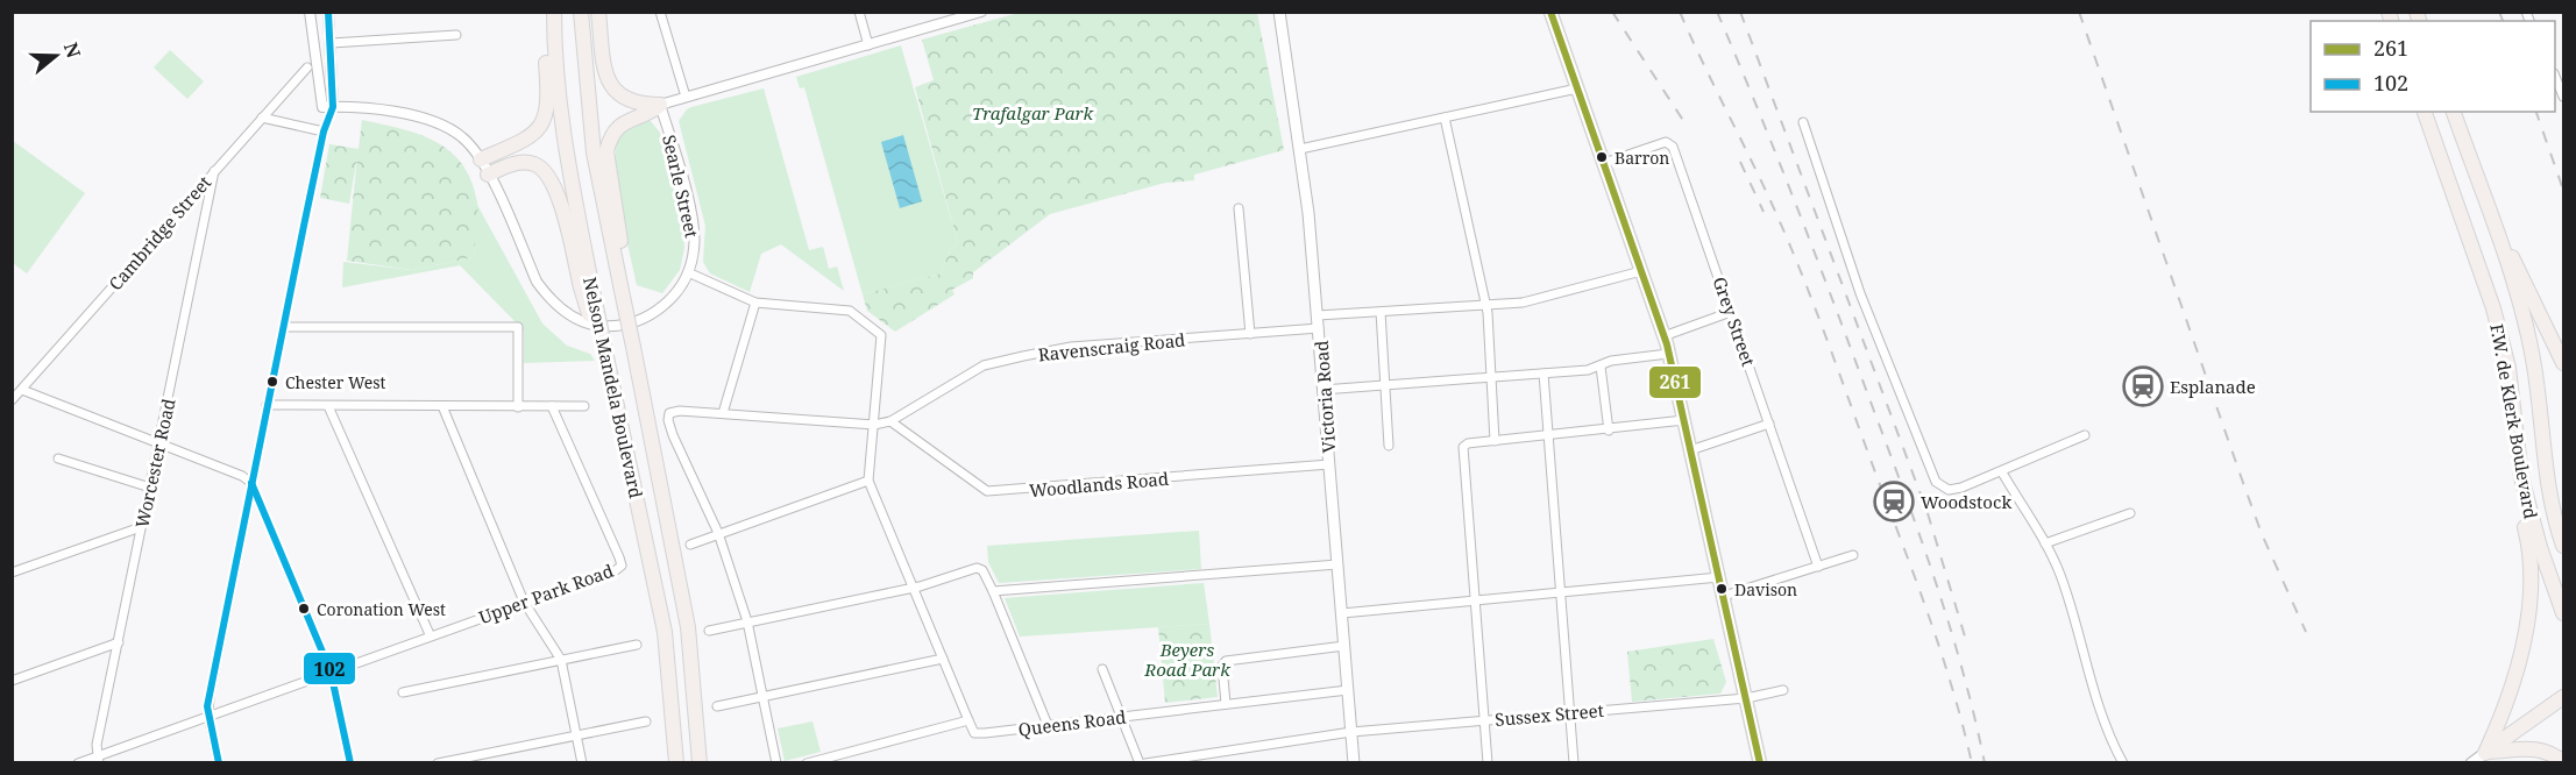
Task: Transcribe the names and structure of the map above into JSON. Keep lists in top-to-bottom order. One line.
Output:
{"streets":{"highway":["Nelson Mandela Boulevard","F.W. de Klerk Boulevard"],"main road":["Victoria Road"],"street":["Searle Street","Cambridge Street","Grey Street","Ravenscraig Road","Worcester Road","Woodlands Road","Upper Park Road","Sussex Street","Queens Road"]},"crossings":[["Cambridge Street","Worcester Road"],["Ravenscraig Road","Victoria Road"],["Ravenscraig Road","Woodlands Road"],["Victoria Road","Woodlands Road"],["Victoria Road","Sussex Street"],["Victoria Road","Queens Road"],["Worcester Road","Upper Park Road"]],"parks":["Trafalgar Park","Beyers Road Park"],"places":{"other":["Barron","Chester West","Davison","Coronation West"],"station":["Esplanade","Woodstock"]},"lines":["transit line 261","transit line 102"],"legend":["261","102"],"north":"right"}
